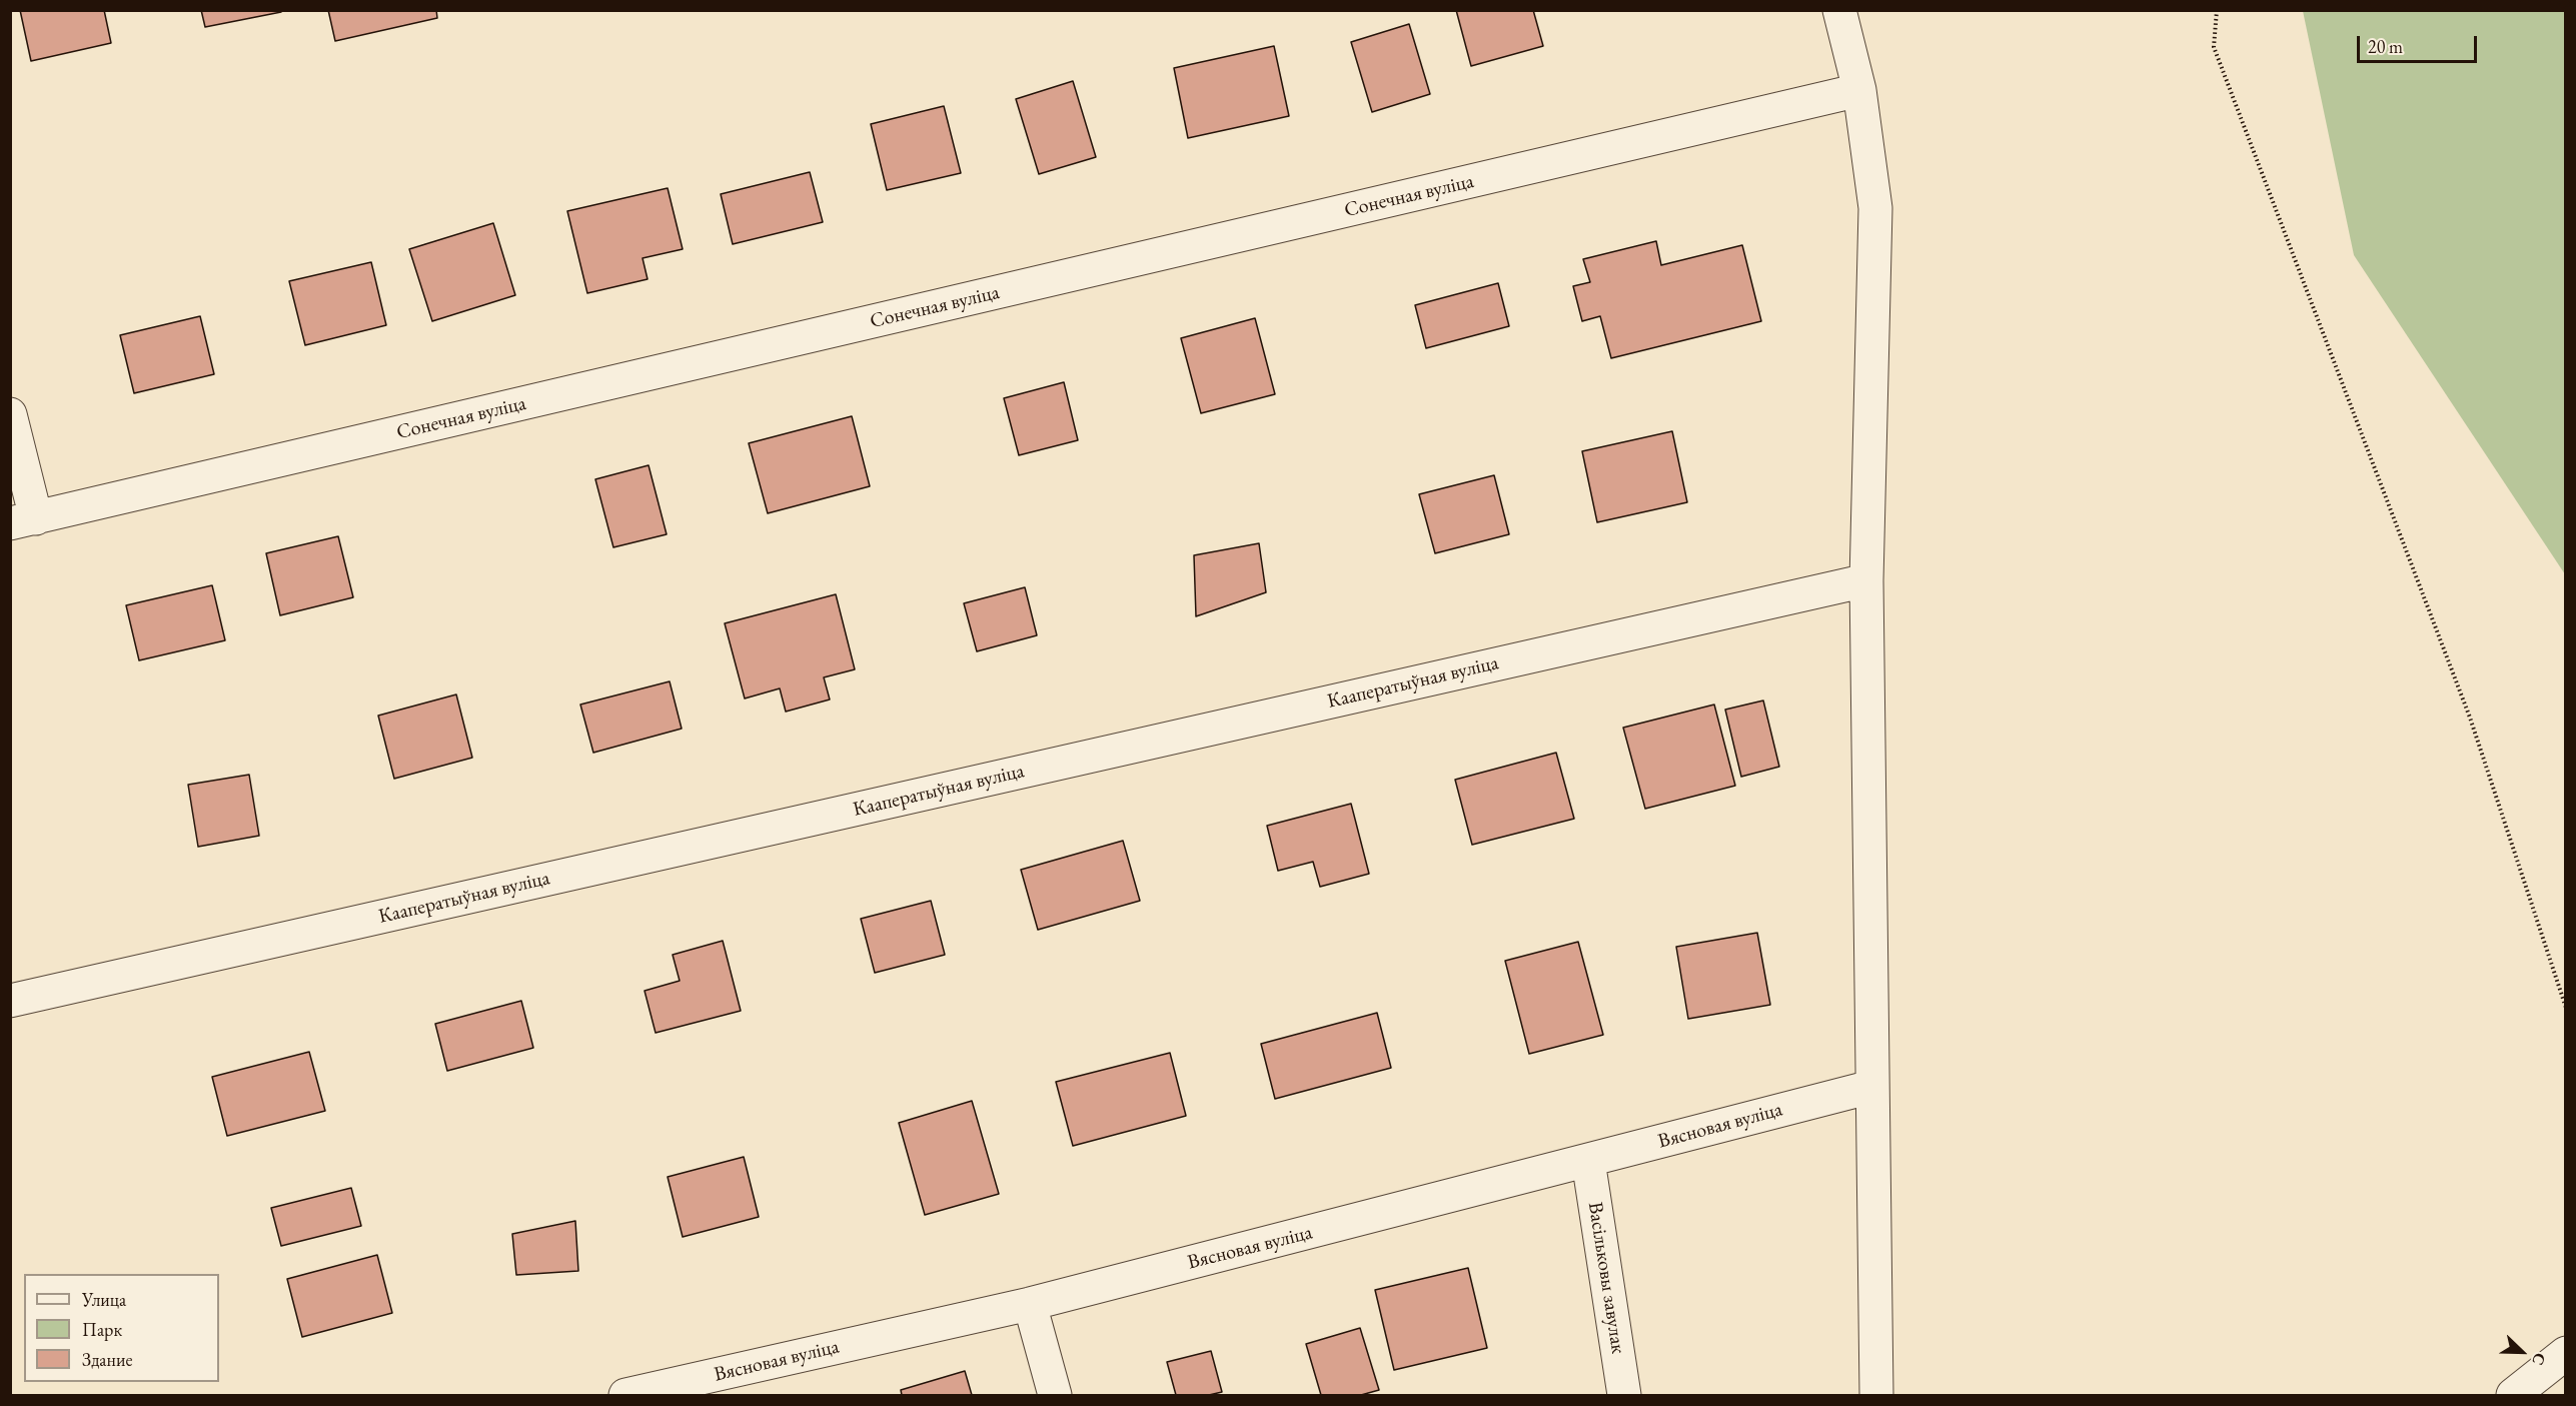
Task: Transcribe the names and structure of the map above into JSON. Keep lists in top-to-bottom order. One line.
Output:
{"streets":{"street":["Сонечная вуліца","Кааператыўная вуліца","Вясновая вуліца","Васільковы завулак"]},"crossings":[["Вясновая вуліца","Васільковы завулак"]],"legend":["Улица","Парк","Здание"],"scale_bar":"20 m","north":"bottom right"}
